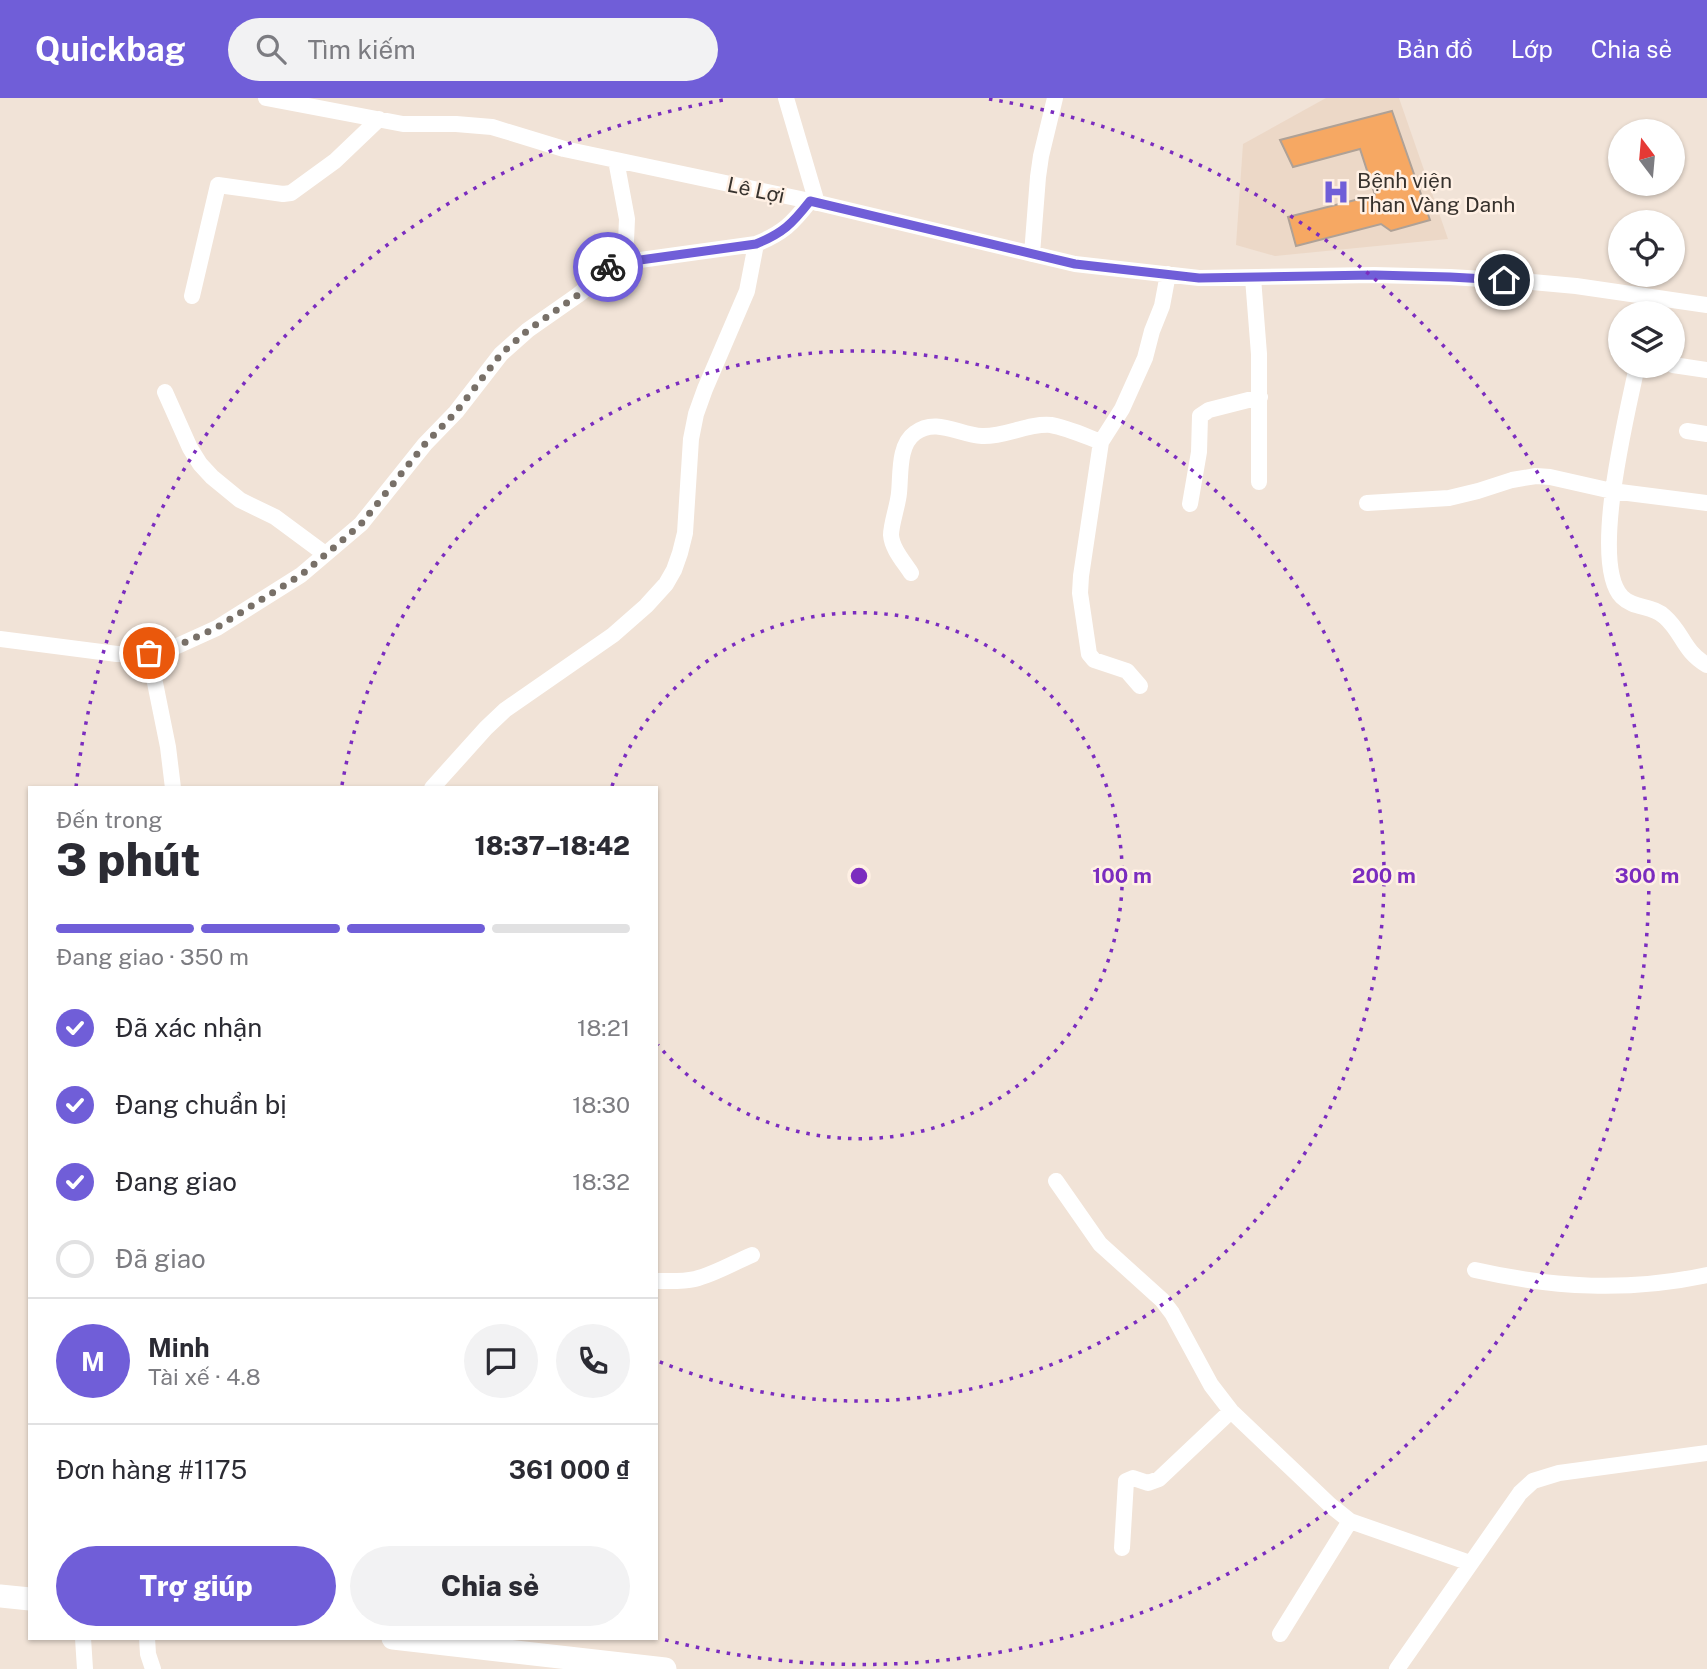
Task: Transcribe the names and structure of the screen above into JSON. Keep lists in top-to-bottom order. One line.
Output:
{"streets":{"street":["Lê Lợi"]},"places":{"hospital":["Bệnh viện Than Vàng Danh"]},"north":"top","page":{"header":"Quickbag","search":"Tìm kiếm","nav":["Bản đồ","Lớp","Chia sẻ"],"heading":["3 phút","Đến trong","18:37–18:42"],"panel":["Minh","Tài xế · 4.8","Đơn hàng #1175","361 000 ₫"],"bar":"Đang giao · 350 m","list":[["Đã xác nhận","18:21"],["Đang chuẩn bị","18:30"],["Đang giao","18:32"],"Đã giao"],"round":"M","buttons":["Trợ giúp","Chia sẻ"]},"rings":["100 m","200 m","300 m"]}
